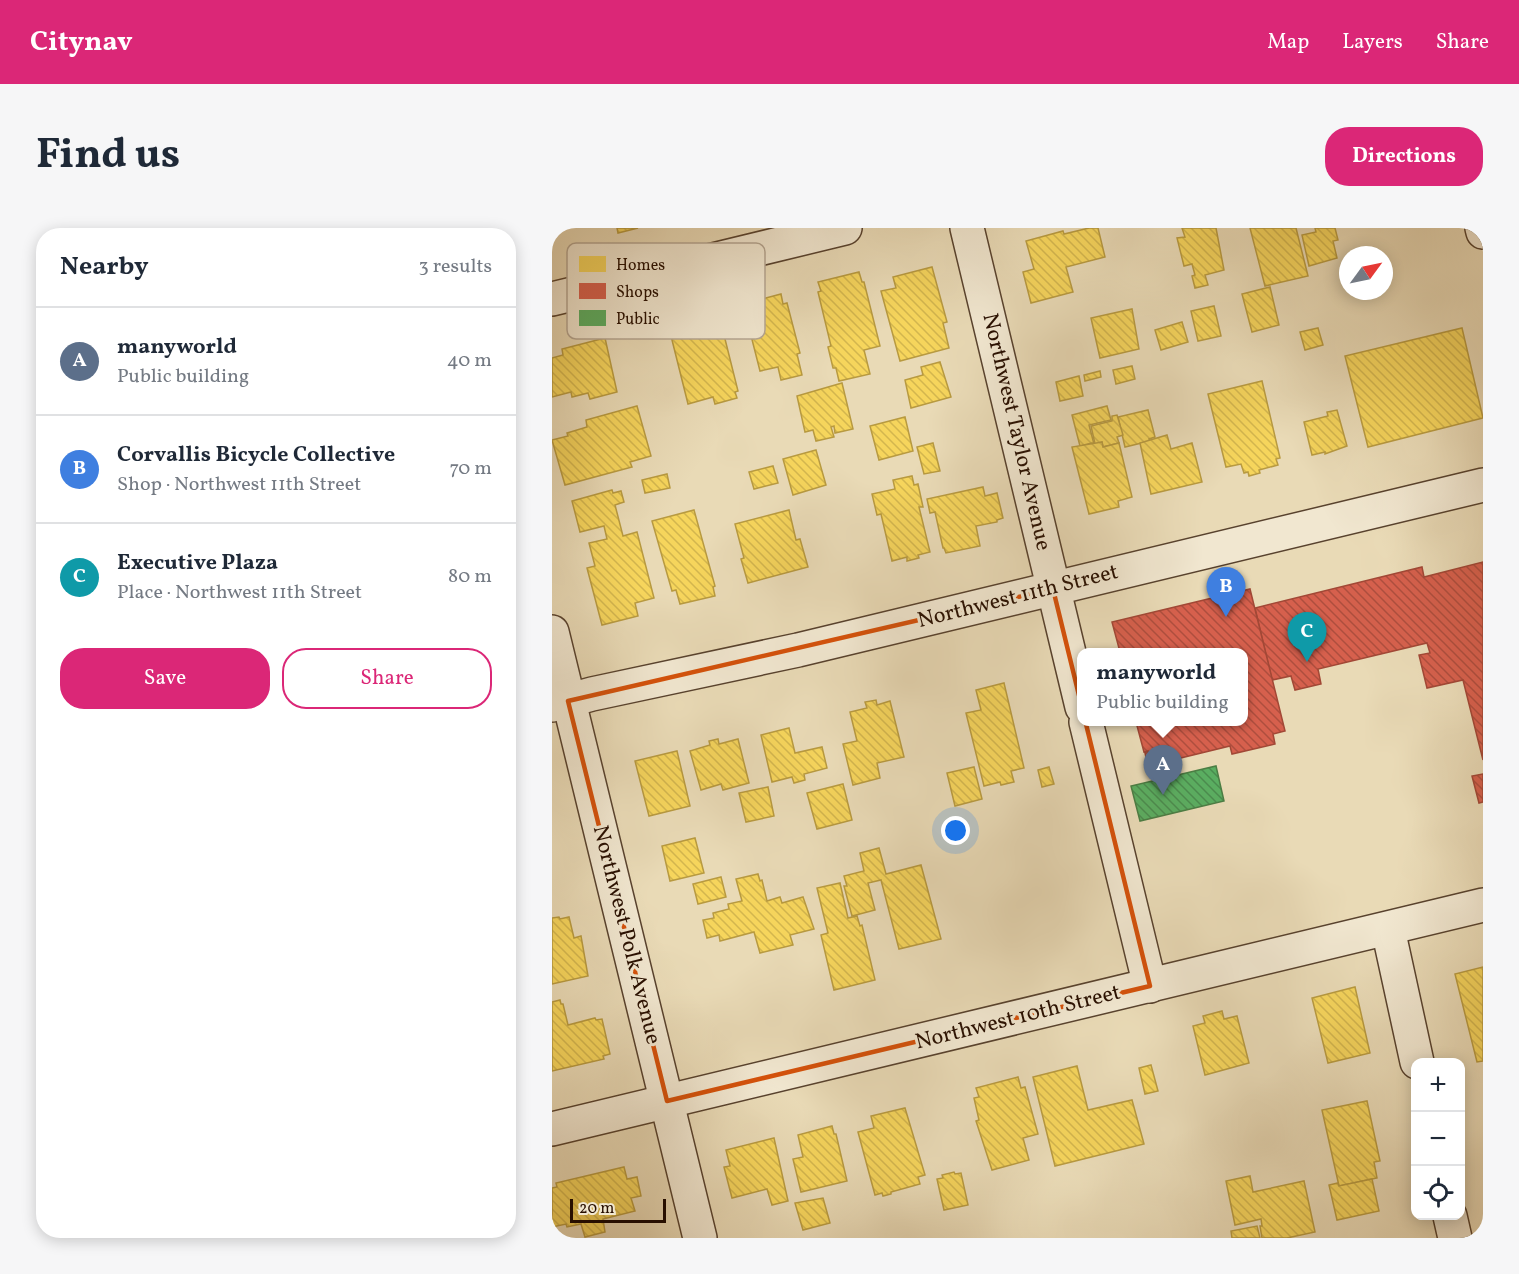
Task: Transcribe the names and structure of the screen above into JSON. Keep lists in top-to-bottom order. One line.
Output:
{"streets":{"street":["Northwest Taylor Avenue","Northwest 11th Street","Northwest Polk Avenue","Northwest 10th Street"]},"crossings":[["Northwest Taylor Avenue","Northwest 11th Street"],["Northwest 11th Street","Northwest Polk Avenue"],["Northwest Polk Avenue","Northwest 10th Street"]],"legend":["Homes","Shops","Public"],"scale_bar":"20 m","north":"top right","page":{"header":"Citynav","nav":["Map","Layers","Share"],"title":"Find us","buttons":["Directions",["Save","Share"]],"heading":["Nearby","3 results"],"list":[{"mark":"A","name":"manyworld","note":"Public building","value":"40 m"},{"mark":"B","name":"Corvallis Bicycle Collective","note":"Shop · Northwest 11th Street","value":"70 m"},{"mark":"C","name":"Executive Plaza","note":"Place · Northwest 11th Street","value":"80 m"}],"pins":["B","C","A"],"popup":["manyworld","Public building"],"map_buttons":["+","−"],"scale":"20 m"}}
